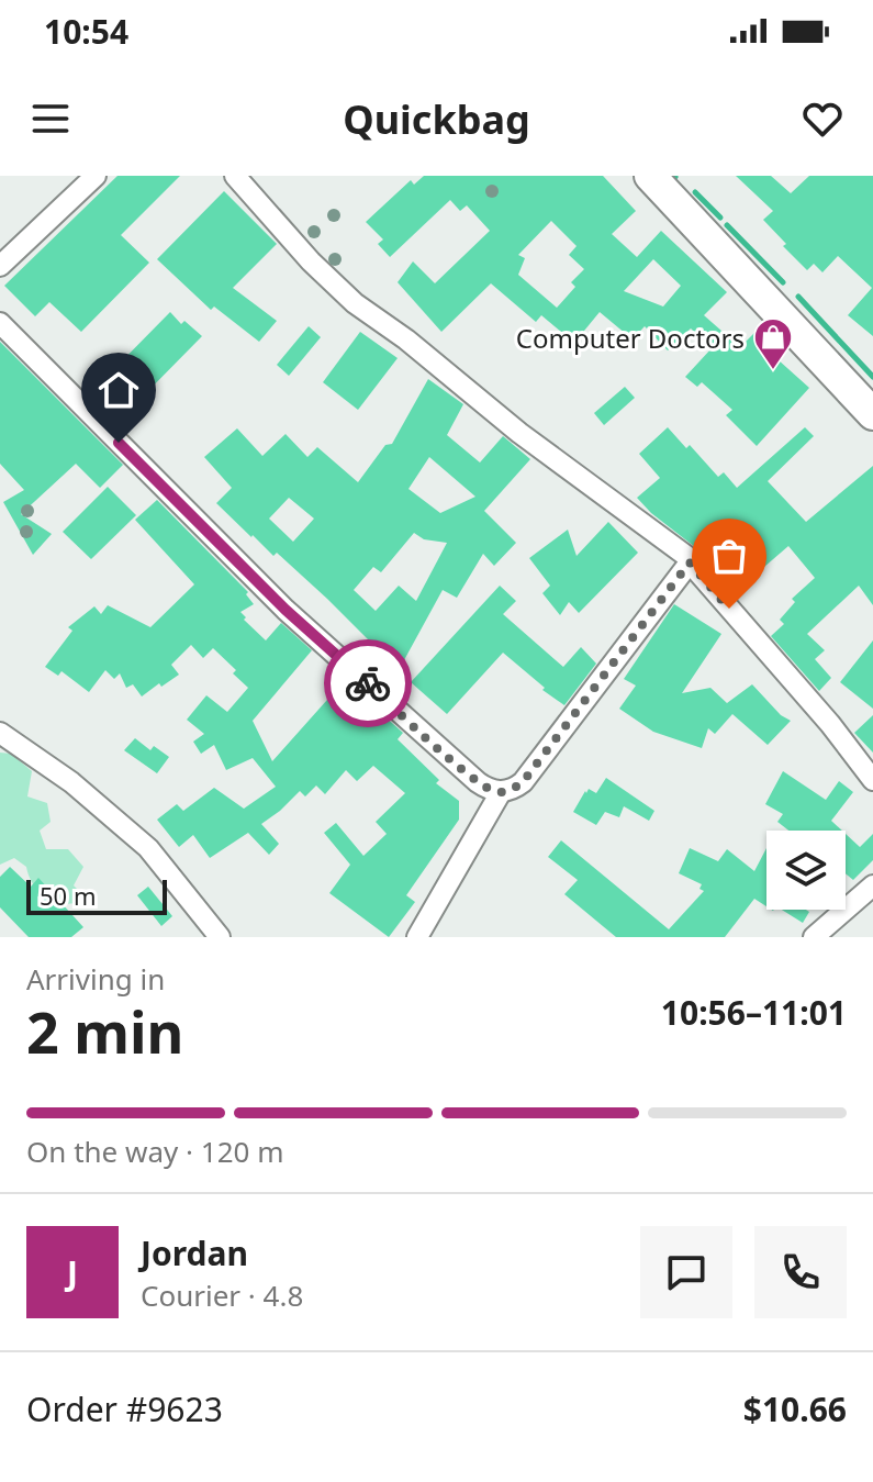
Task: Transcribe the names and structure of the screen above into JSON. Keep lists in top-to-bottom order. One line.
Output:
{"places":{"shop":["Computer Doctors"]},"scale_bar":"50 m","page":{"status":"10:54","header":"Quickbag","scale":"50 m","heading":["2 min","Arriving in","10:56–11:01"],"panel":["Jordan","Courier · 4.8","Order #9623","$10.66"],"bar":"On the way · 120 m","round":"J"}}
